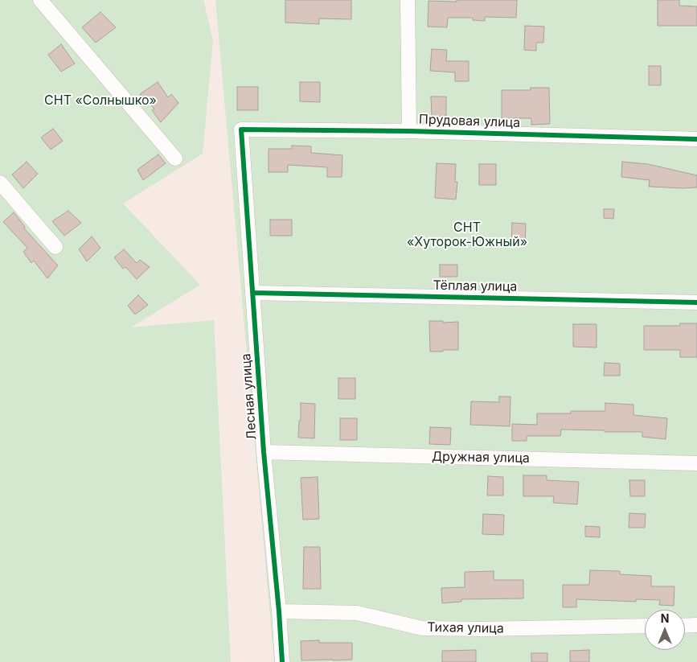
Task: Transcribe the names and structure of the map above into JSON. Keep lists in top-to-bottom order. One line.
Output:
{"streets":{"street":["Прудовая улица","Тёплая улица","Лесная улица","Дружная улица","Тихая улица"]},"crossings":[["Прудовая улица","Лесная улица"],["Тёплая улица","Лесная улица"],["Лесная улица","Дружная улица"],["Лесная улица","Тихая улица"]],"parks":["СНТ «Солнышко»","СНТ «Хуторок-Южный»"],"north":"top"}
